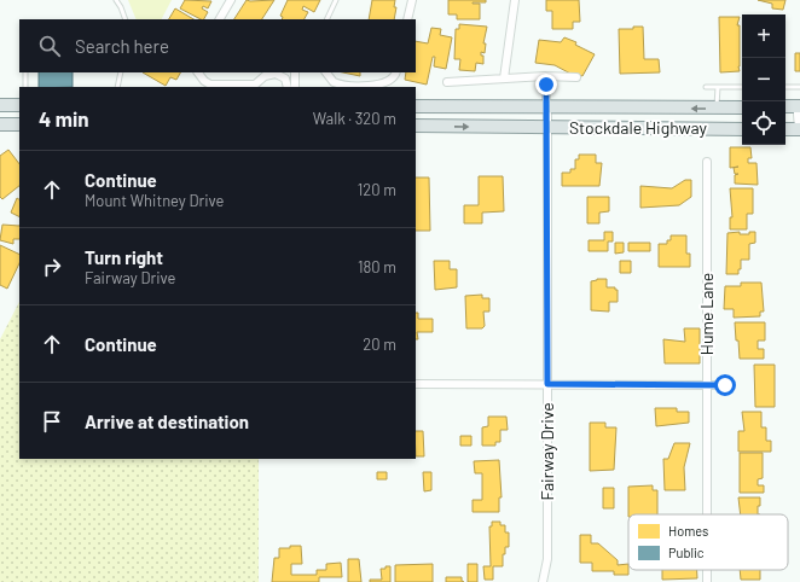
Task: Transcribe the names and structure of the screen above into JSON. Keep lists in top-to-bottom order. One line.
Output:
{"streets":{"main road":["Stockdale Highway"],"street":["Hume Lane","Fairway Drive"]},"crossings":[["Stockdale Highway","Fairway Drive"]],"legend":["Homes","Public"],"page":{"map_buttons":["+","−"],"search":"Search here","heading":["4 min","Walk · 320 m"],"list":[["Continue","Mount Whitney Drive","120 m"],["Turn right","Fairway Drive","180 m"],["Continue","20 m"],"Arrive at destination"]}}
